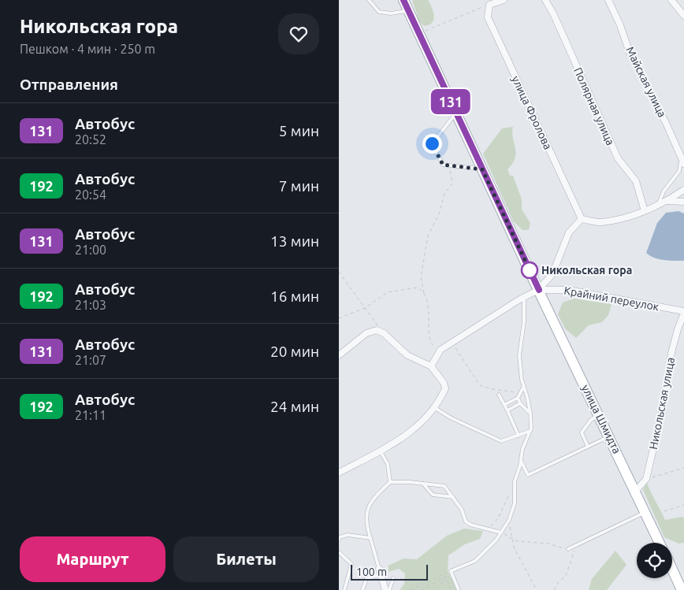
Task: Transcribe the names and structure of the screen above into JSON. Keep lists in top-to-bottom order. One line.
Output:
{"streets":{"main road":["улица Шмидта"],"street":["Майская улица","Полярная улица","улица Фролова","Крайний переулок","Никольская улица"]},"crossings":[["Крайний переулок","Никольская улица"],["Крайний переулок","улица Шмидта"],["Никольская улица","улица Шмидта"]],"places":["Никольская гора"],"lines":["bus line 131"],"scale_bar":"100 m","page":{"heading":[["Никольская гора","Пешком · 4 мин · 250 m"],"Отправления"],"on_map":"131","list":[{"mark":"131","name":"Автобус","note":"20:52","value":"5 мин"},{"mark":"192","name":"Автобус","note":"20:54","value":"7 мин"},{"mark":"131","name":"Автобус","note":"21:00","value":"13 мин"},{"mark":"192","name":"Автобус","note":"21:03","value":"16 мин"},{"mark":"131","name":"Автобус","note":"21:07","value":"20 мин"},{"mark":"192","name":"Автобус","note":"21:11","value":"24 мин"}],"buttons":["Маршрут","Билеты"],"scale":"100 m"}}
